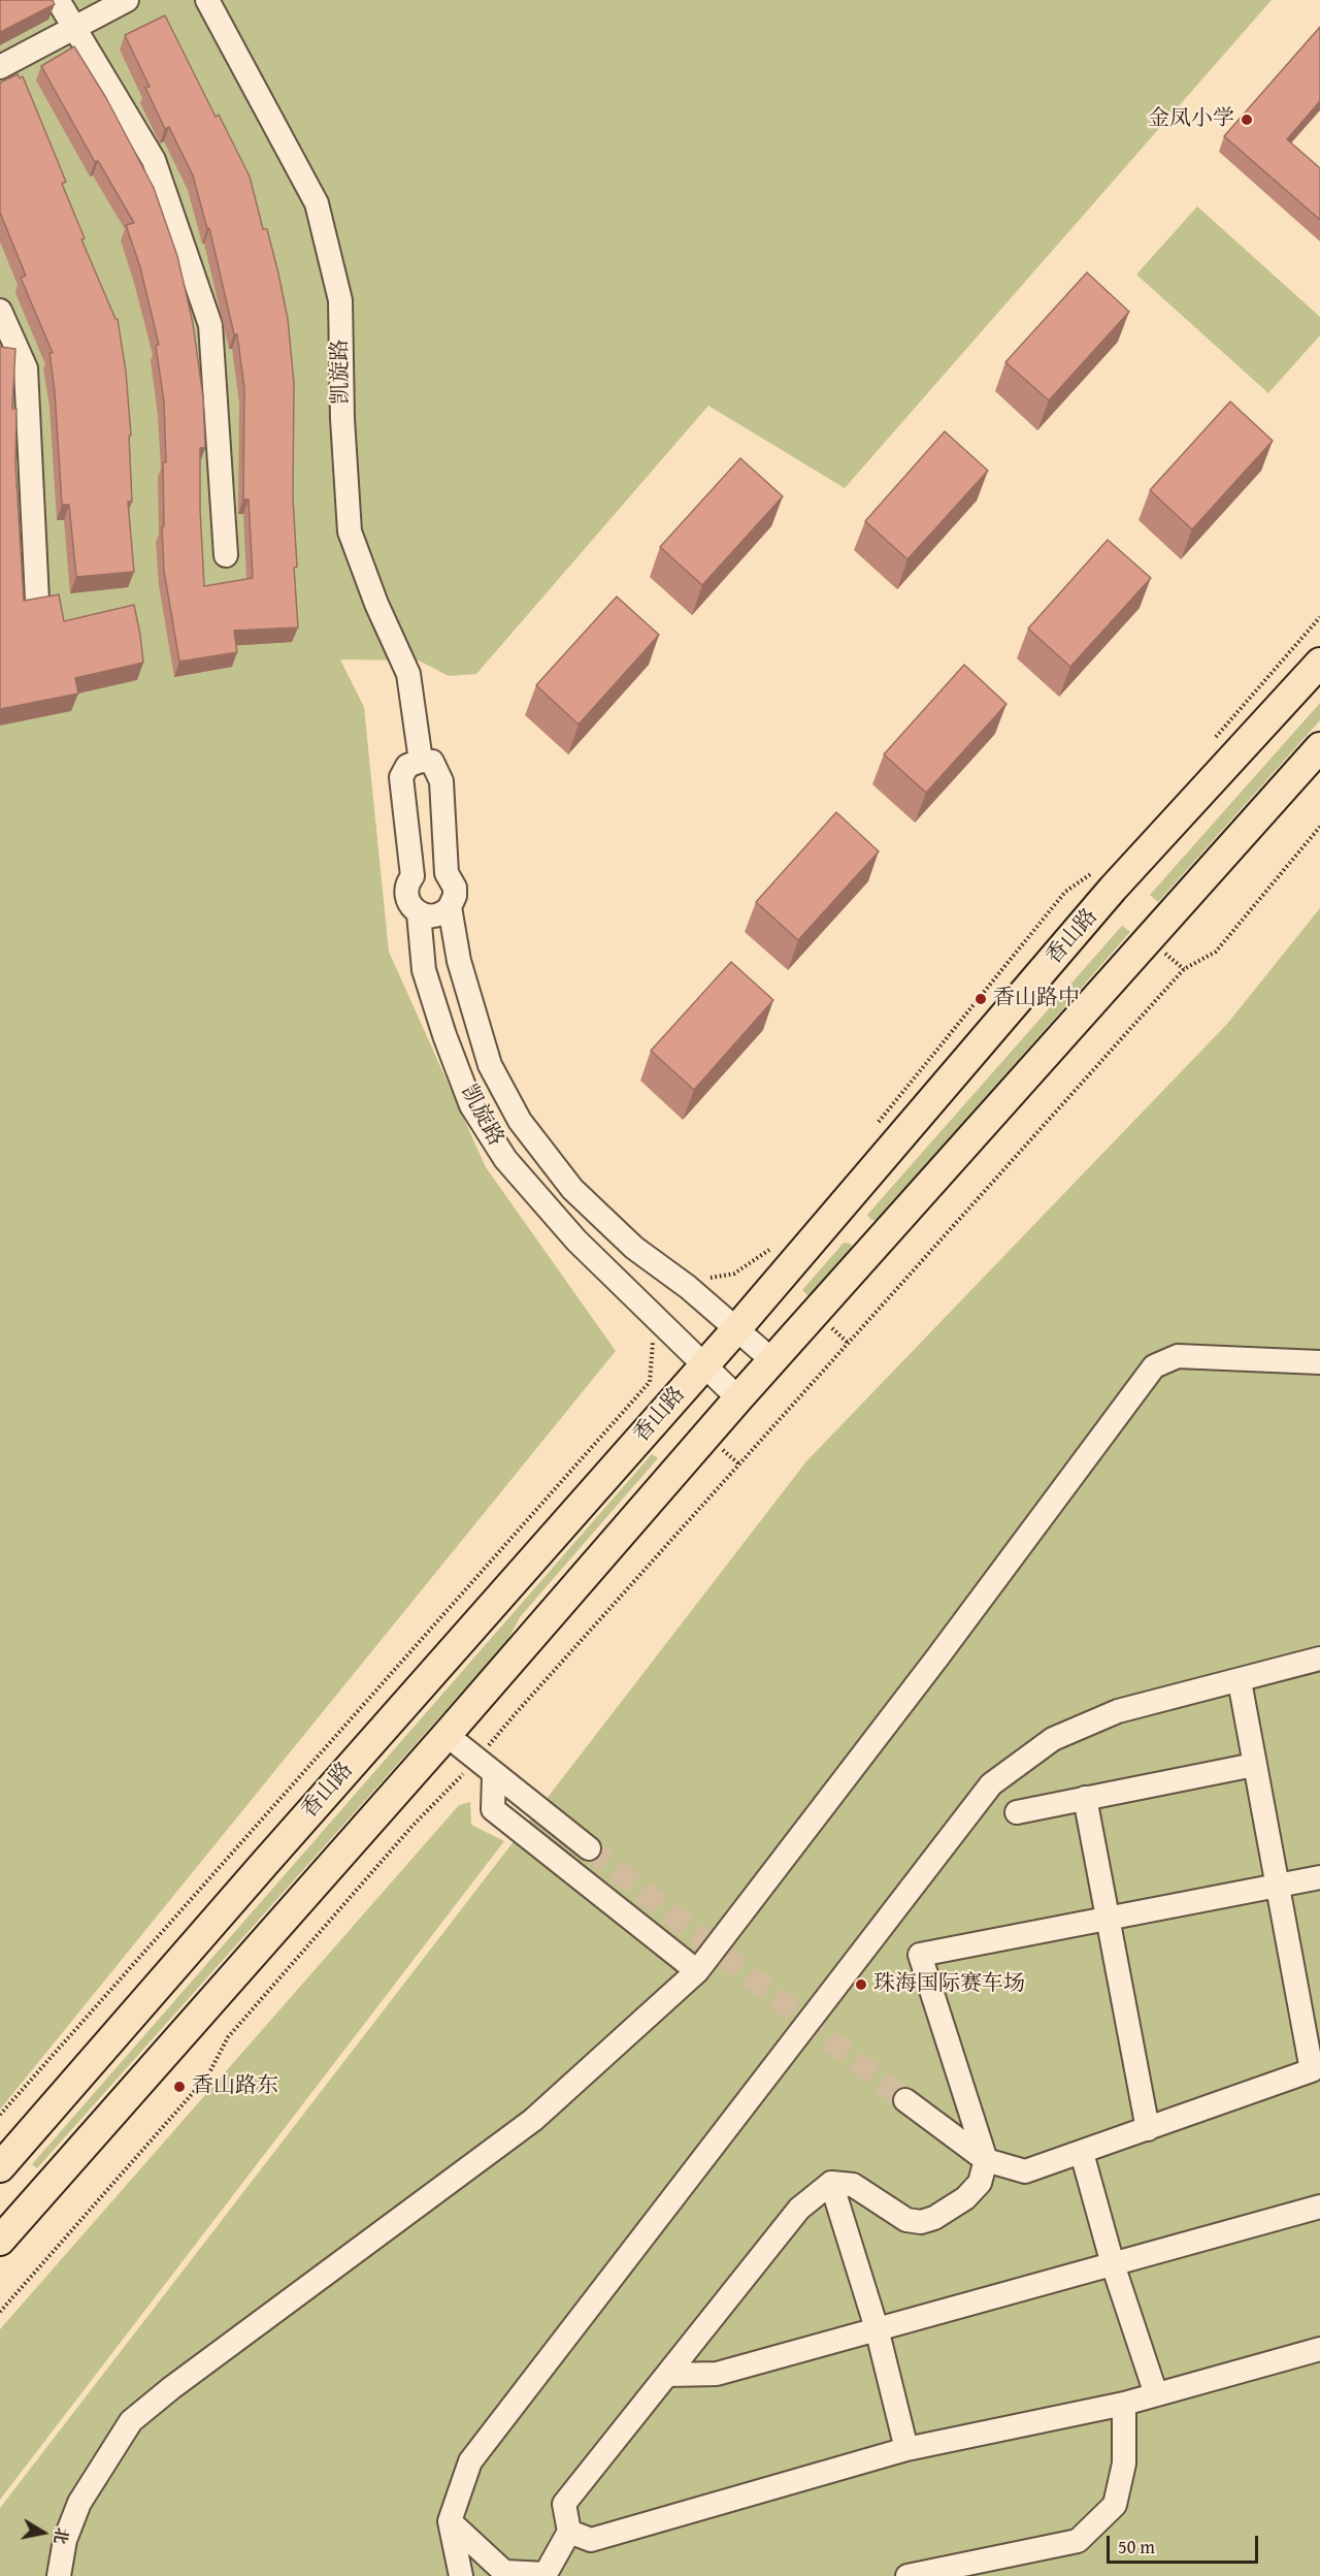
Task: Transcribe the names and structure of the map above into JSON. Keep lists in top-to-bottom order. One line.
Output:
{"streets":{"main road":["香山路"],"street":["凯旋路"]},"crossings":[["凯旋路","香山路"]],"places":["金凤小学","香山路中","珠海国际赛车场","香山路东"],"scale_bar":"50 m","north":"right"}
